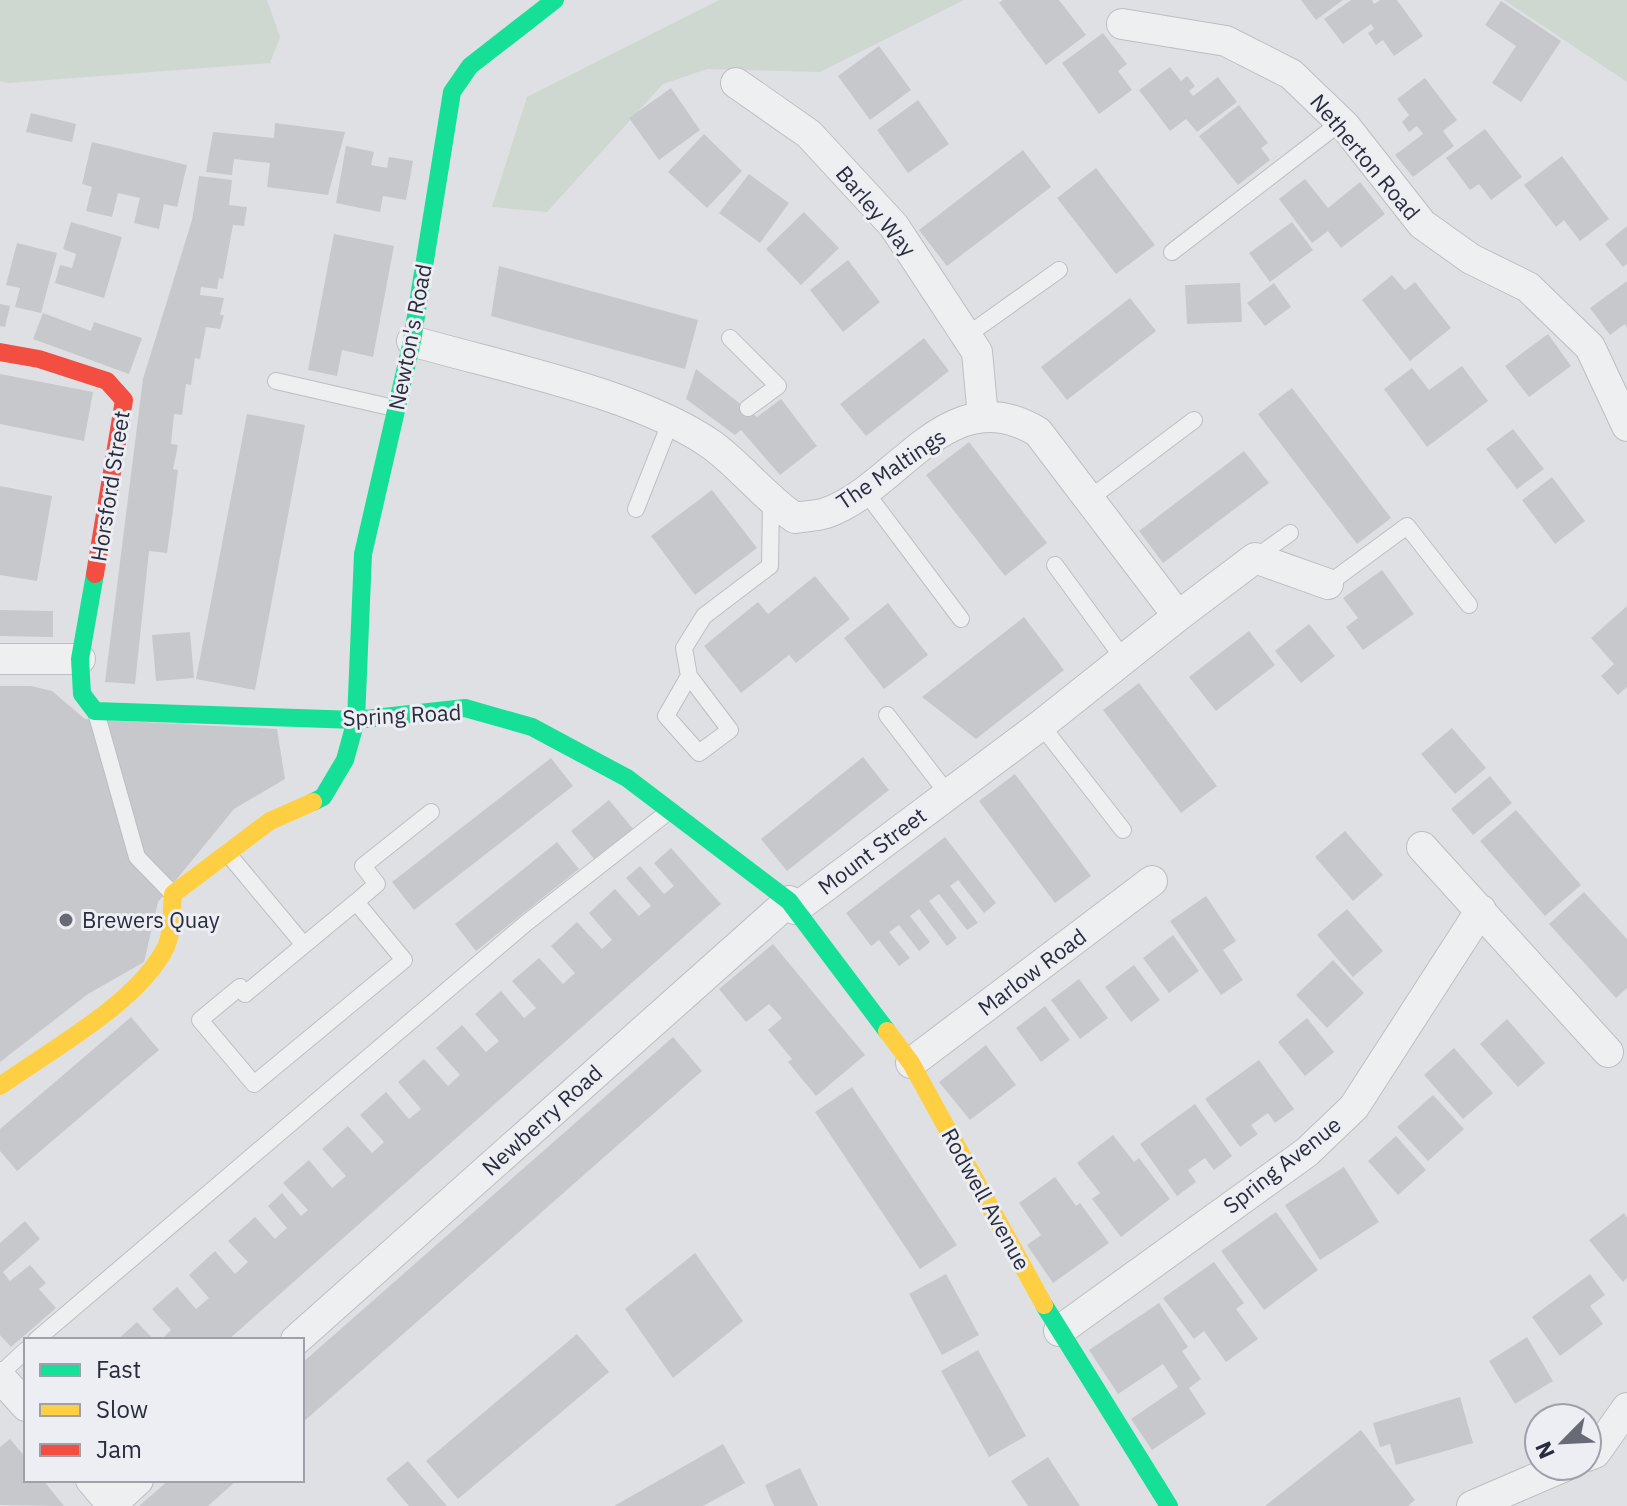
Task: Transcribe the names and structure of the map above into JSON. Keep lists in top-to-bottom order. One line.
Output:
{"streets":{"street":["Netherton Road","Barley Way","Newton's Road","The Maltings","Horsford Street","Spring Road","Mount Street","Marlow Road","Newberry Road","Spring Avenue","Rodwell Avenue"]},"crossings":[["Barley Way","The Maltings"],["Newton's Road","The Maltings"],["Newton's Road","Spring Road"],["Spring Road","Mount Street"],["Spring Road","Newberry Road"],["Spring Road","Rodwell Avenue"],["Mount Street","Newberry Road"],["Mount Street","Rodwell Avenue"],["Marlow Road","Rodwell Avenue"],["Newberry Road","Rodwell Avenue"],["Spring Avenue","Rodwell Avenue"]],"places":["Brewers Quay"],"legend":["Fast","Slow","Jam"],"north":"bottom left"}
